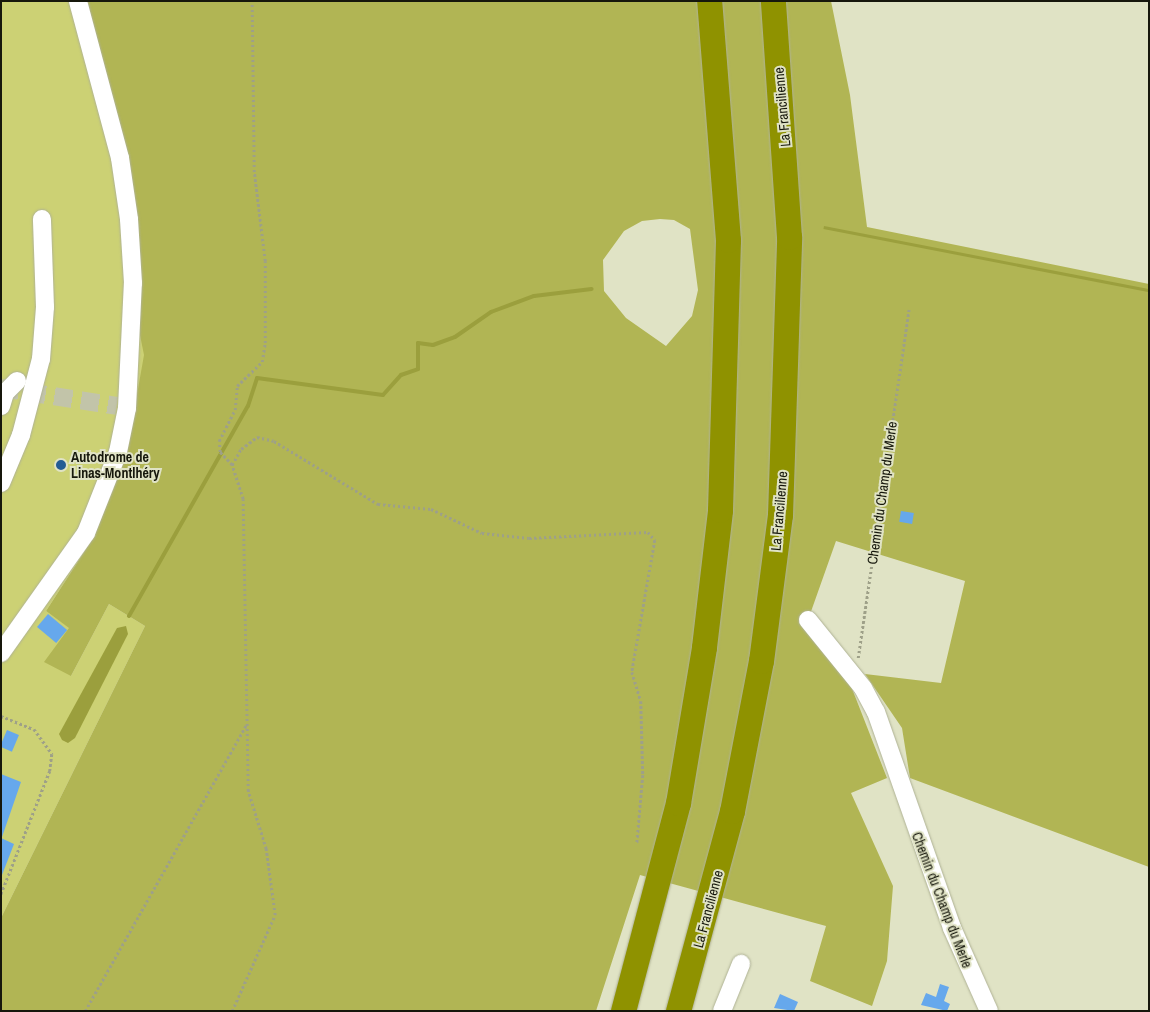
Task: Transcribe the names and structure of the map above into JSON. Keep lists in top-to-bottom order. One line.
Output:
{"streets":{"highway":["La Francilienne"],"street":["Chemin du Champ du Merle"]},"places":["Autodrome de Linas-Montlhéry"]}
